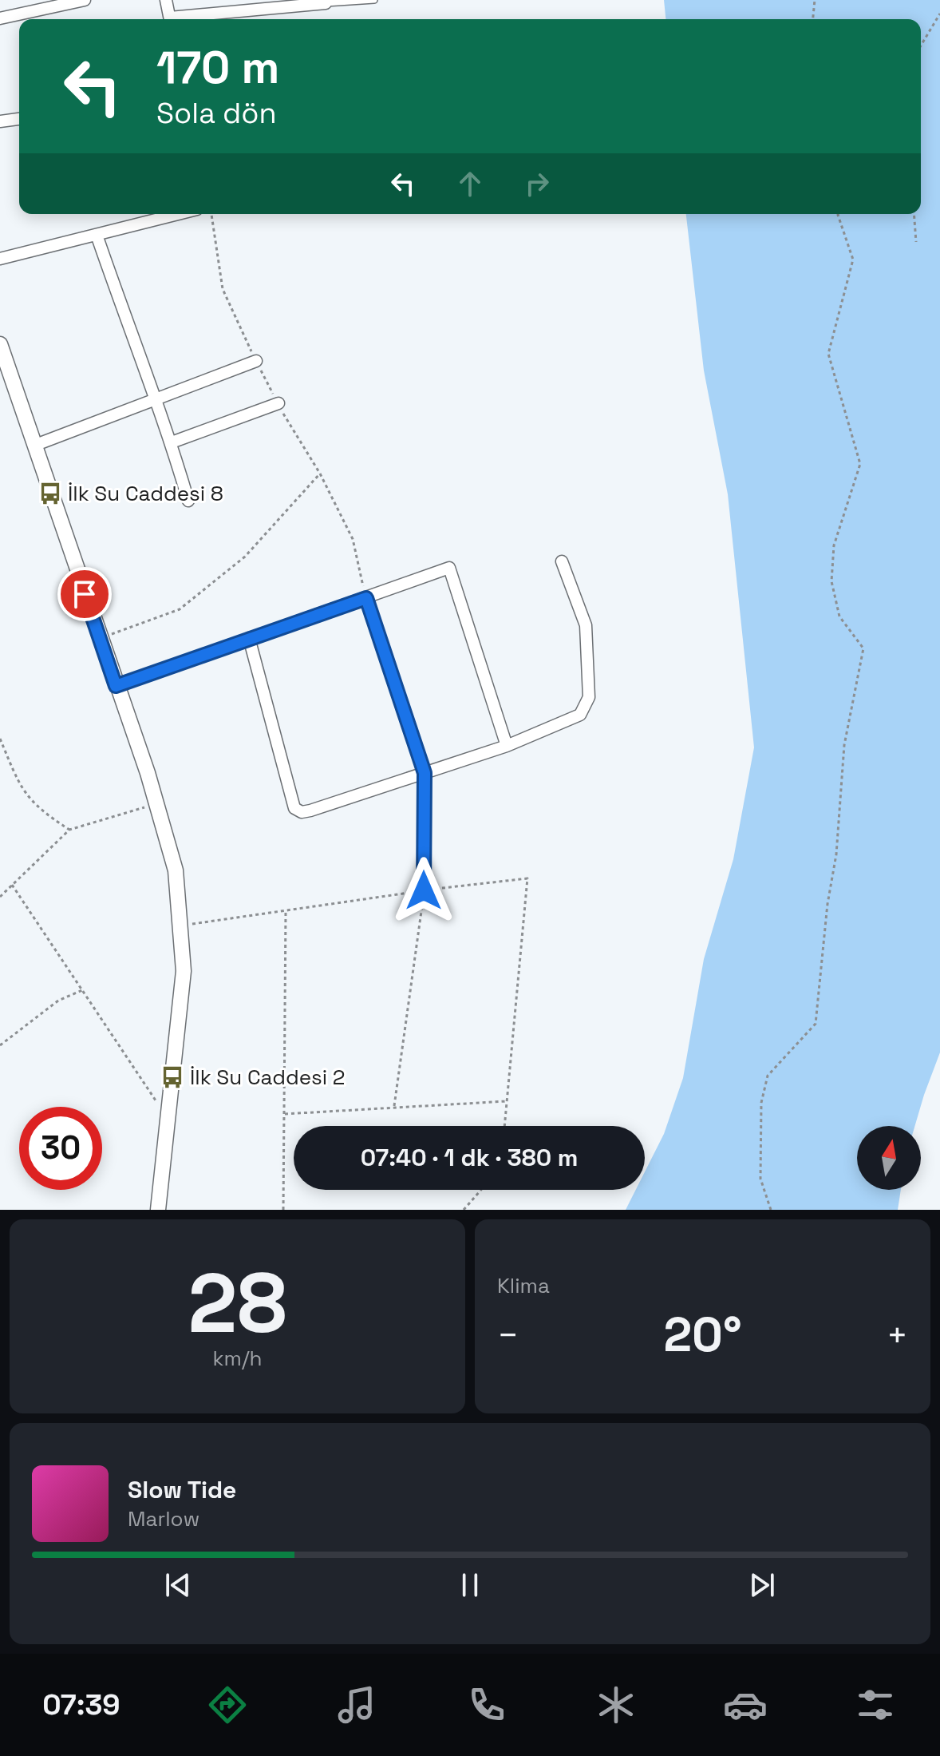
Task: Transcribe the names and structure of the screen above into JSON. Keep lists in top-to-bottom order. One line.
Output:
{"places":{"bus stop":["İlk Su Caddesi 8","İlk Su Caddesi 2"]},"north":"top","page":{"turn":["170 m","Sola dön"],"limit":"30","trip":"07:40 · 1 dk · 380 m","tile":[["28","km/h"],"Klima"],"heat":["−","20°","+"],"song":["Slow Tide","Marlow"],"tabs":"07:39"}}
